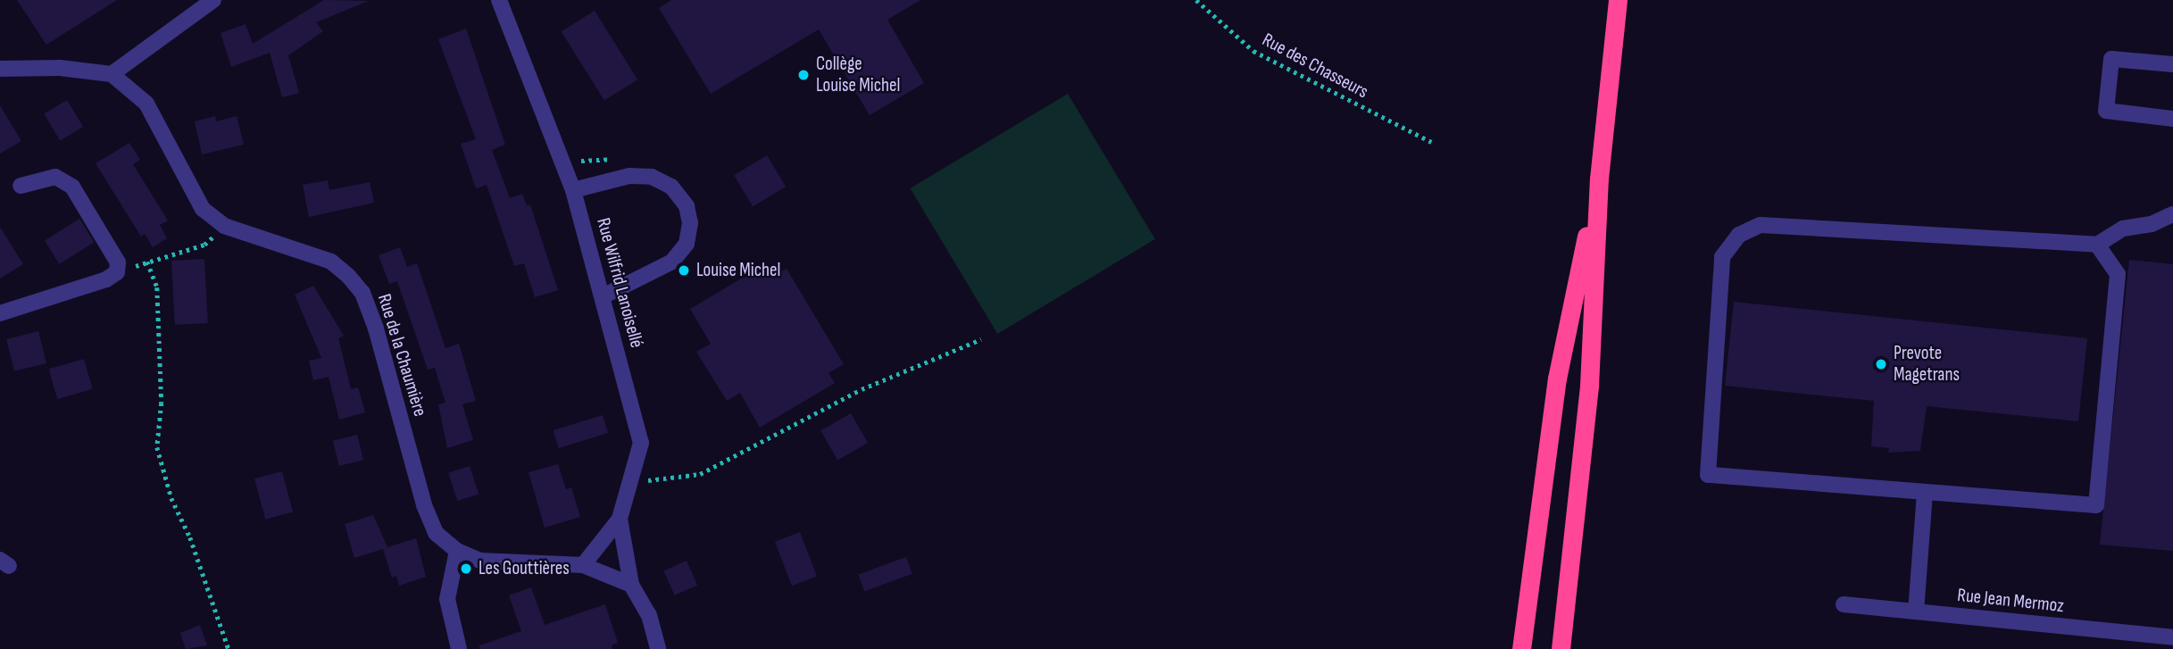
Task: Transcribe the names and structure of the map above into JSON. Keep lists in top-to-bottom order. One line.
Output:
{"streets":{"street":["Rue Wilfrid Lanoisellé","Rue de la Chaumière","Rue Jean Mermoz"],"path":["Rue des Chasseurs"]},"crossings":[["Rue Wilfrid Lanoisellé","Rue de la Chaumière"]],"places":["Collège Louise Michel","Louise Michel","Prevote Magetrans","Les Gouttières"]}
